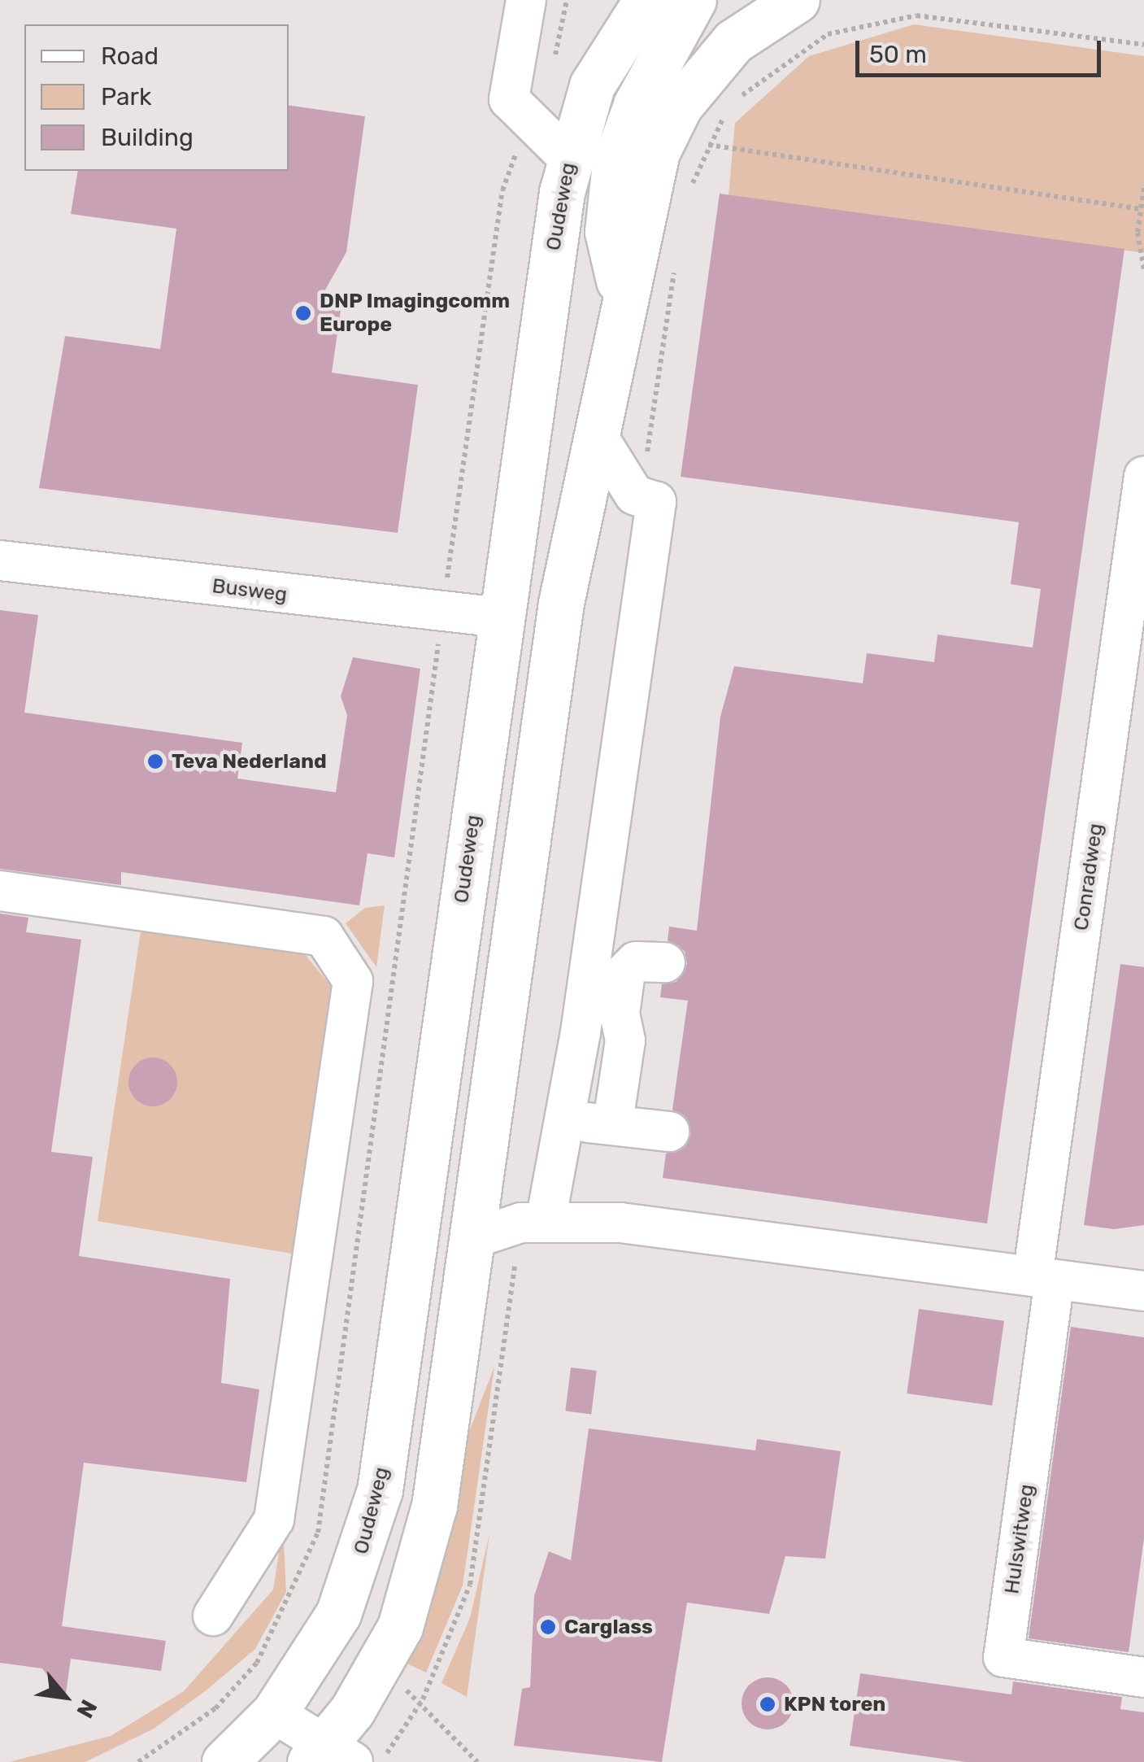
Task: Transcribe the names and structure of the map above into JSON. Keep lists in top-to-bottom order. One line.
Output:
{"streets":{"main road":["Oudeweg"],"street":["Busweg","Conradweg","Hulswitweg"]},"crossings":[["Oudeweg","Busweg"],["Conradweg","Hulswitweg"]],"places":["DNP Imagingcomm Europe","Teva Nederland","Carglass","KPN toren"],"legend":["Road","Park","Building"],"scale_bar":"50 m","north":"bottom right"}
